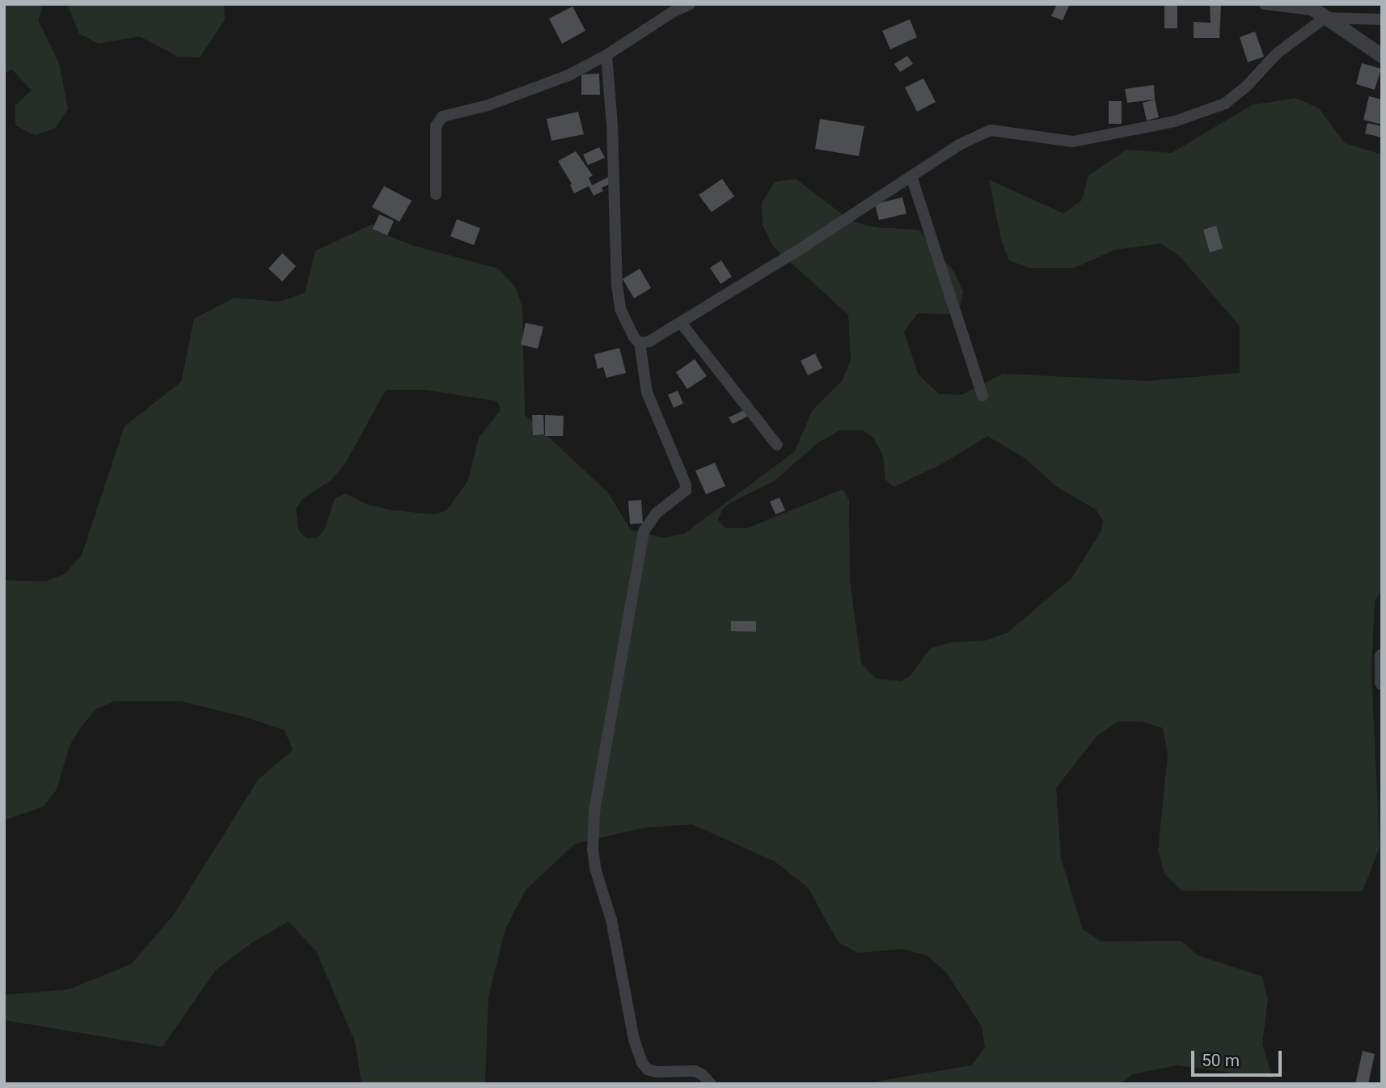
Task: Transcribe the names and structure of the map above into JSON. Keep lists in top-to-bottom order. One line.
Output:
{"scale_bar":"50 m"}
